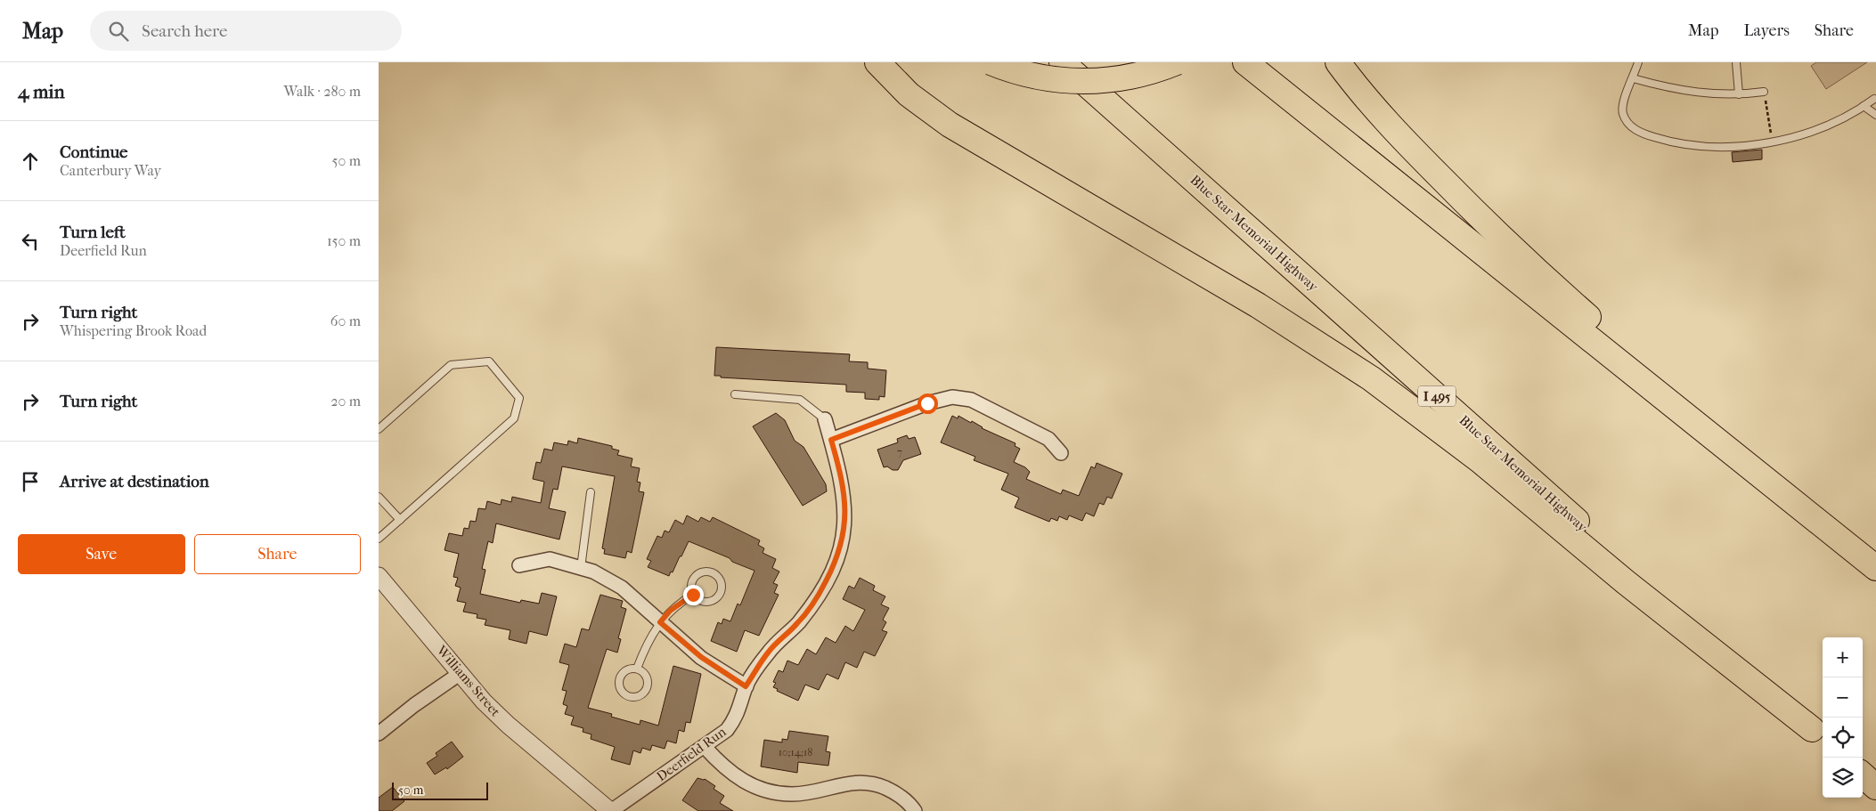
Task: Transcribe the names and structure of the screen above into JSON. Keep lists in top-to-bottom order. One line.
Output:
{"streets":{"highway":["Blue Star Memorial Highway","I 495"],"street":["Williams Street","Deerfield Run"]},"crossings":[["Williams Street","Deerfield Run"]],"house_numbers":["7","10;14;18"],"scale_bar":"50 m","page":{"header":"Map","search":"Search here","nav":["Map","Layers","Share"],"heading":["4 min","Walk · 280 m"],"list":[["Continue","Canterbury Way","50 m"],["Turn left","Deerfield Run","150 m"],["Turn right","Whispering Brook Road","60 m"],["Turn right","20 m"],"Arrive at destination"],"buttons":["Save","Share"],"map_buttons":["+","−"],"scale":"50 m"}}
